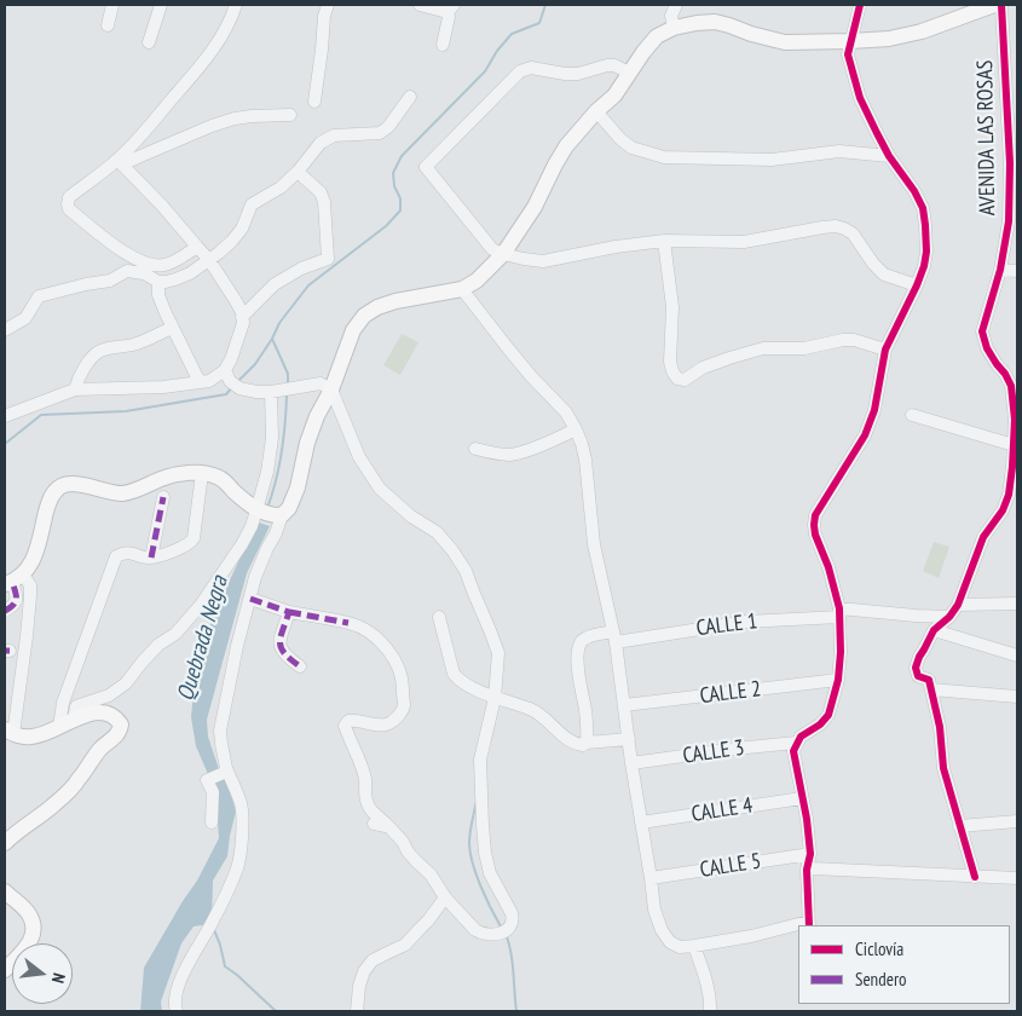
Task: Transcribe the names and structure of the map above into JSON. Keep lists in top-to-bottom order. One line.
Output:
{"streets":{"street":["AVENIDA LAS ROSAS","CALLE 1","CALLE 2","CALLE 3","CALLE 4","CALLE 5"]},"crossings":[["AVENIDA LAS ROSAS","CALLE 1"]],"water":["Quebrada Negra"],"legend":["Ciclovía","Sendero"],"north":"right"}
